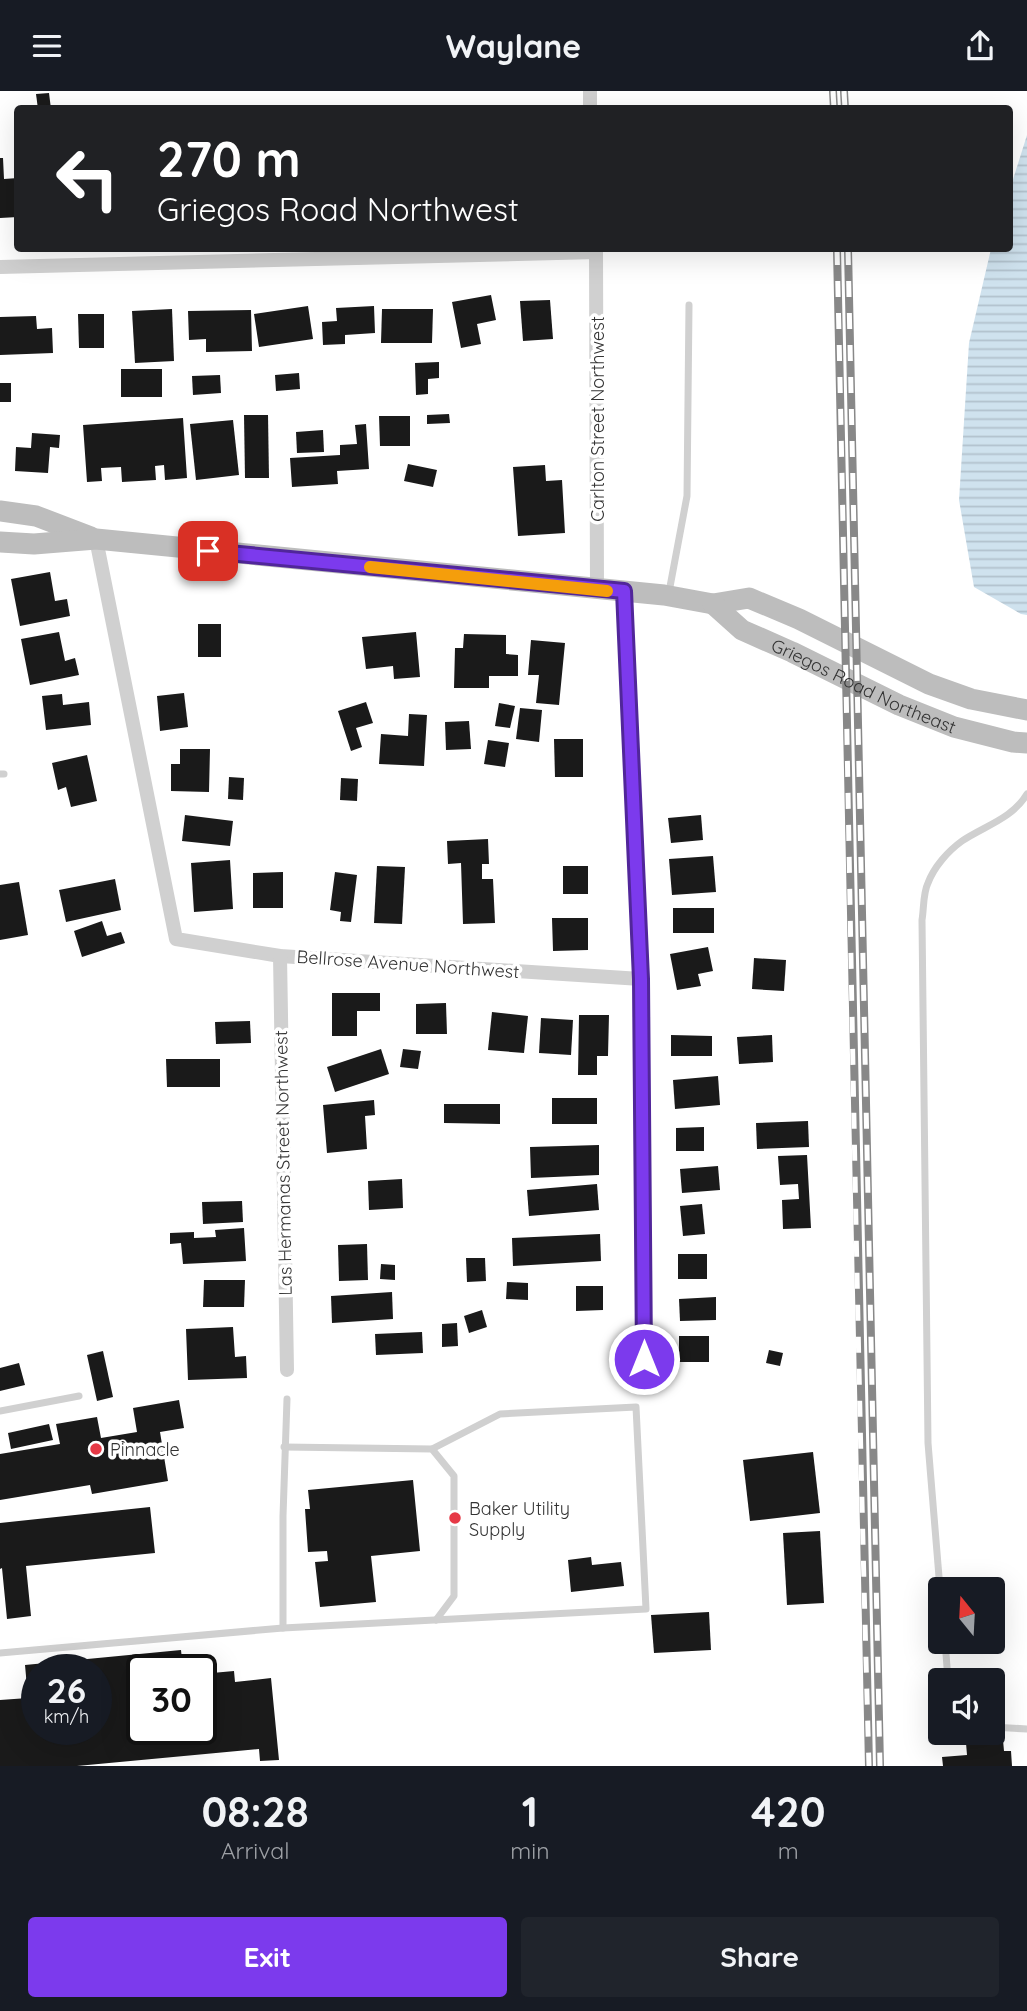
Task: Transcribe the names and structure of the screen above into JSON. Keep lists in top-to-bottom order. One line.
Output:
{"streets":{"main road":["Griegos Road Northeast"],"street":["Carlton Street Northwest","Bellrose Avenue Northwest","Las Hermanas Street Northwest"]},"crossings":[["Bellrose Avenue Northwest","Las Hermanas Street Northwest"]],"places":["Pinnacle","Baker Utility Supply"],"north":"top","page":{"header":"Waylane","turn":["270 m","Griegos Road Northwest"],"speed":"26 km/h","limit":"30","eta":["08:28","Arrival","1","min","420","m"],"buttons":["Exit","Share"]}}
